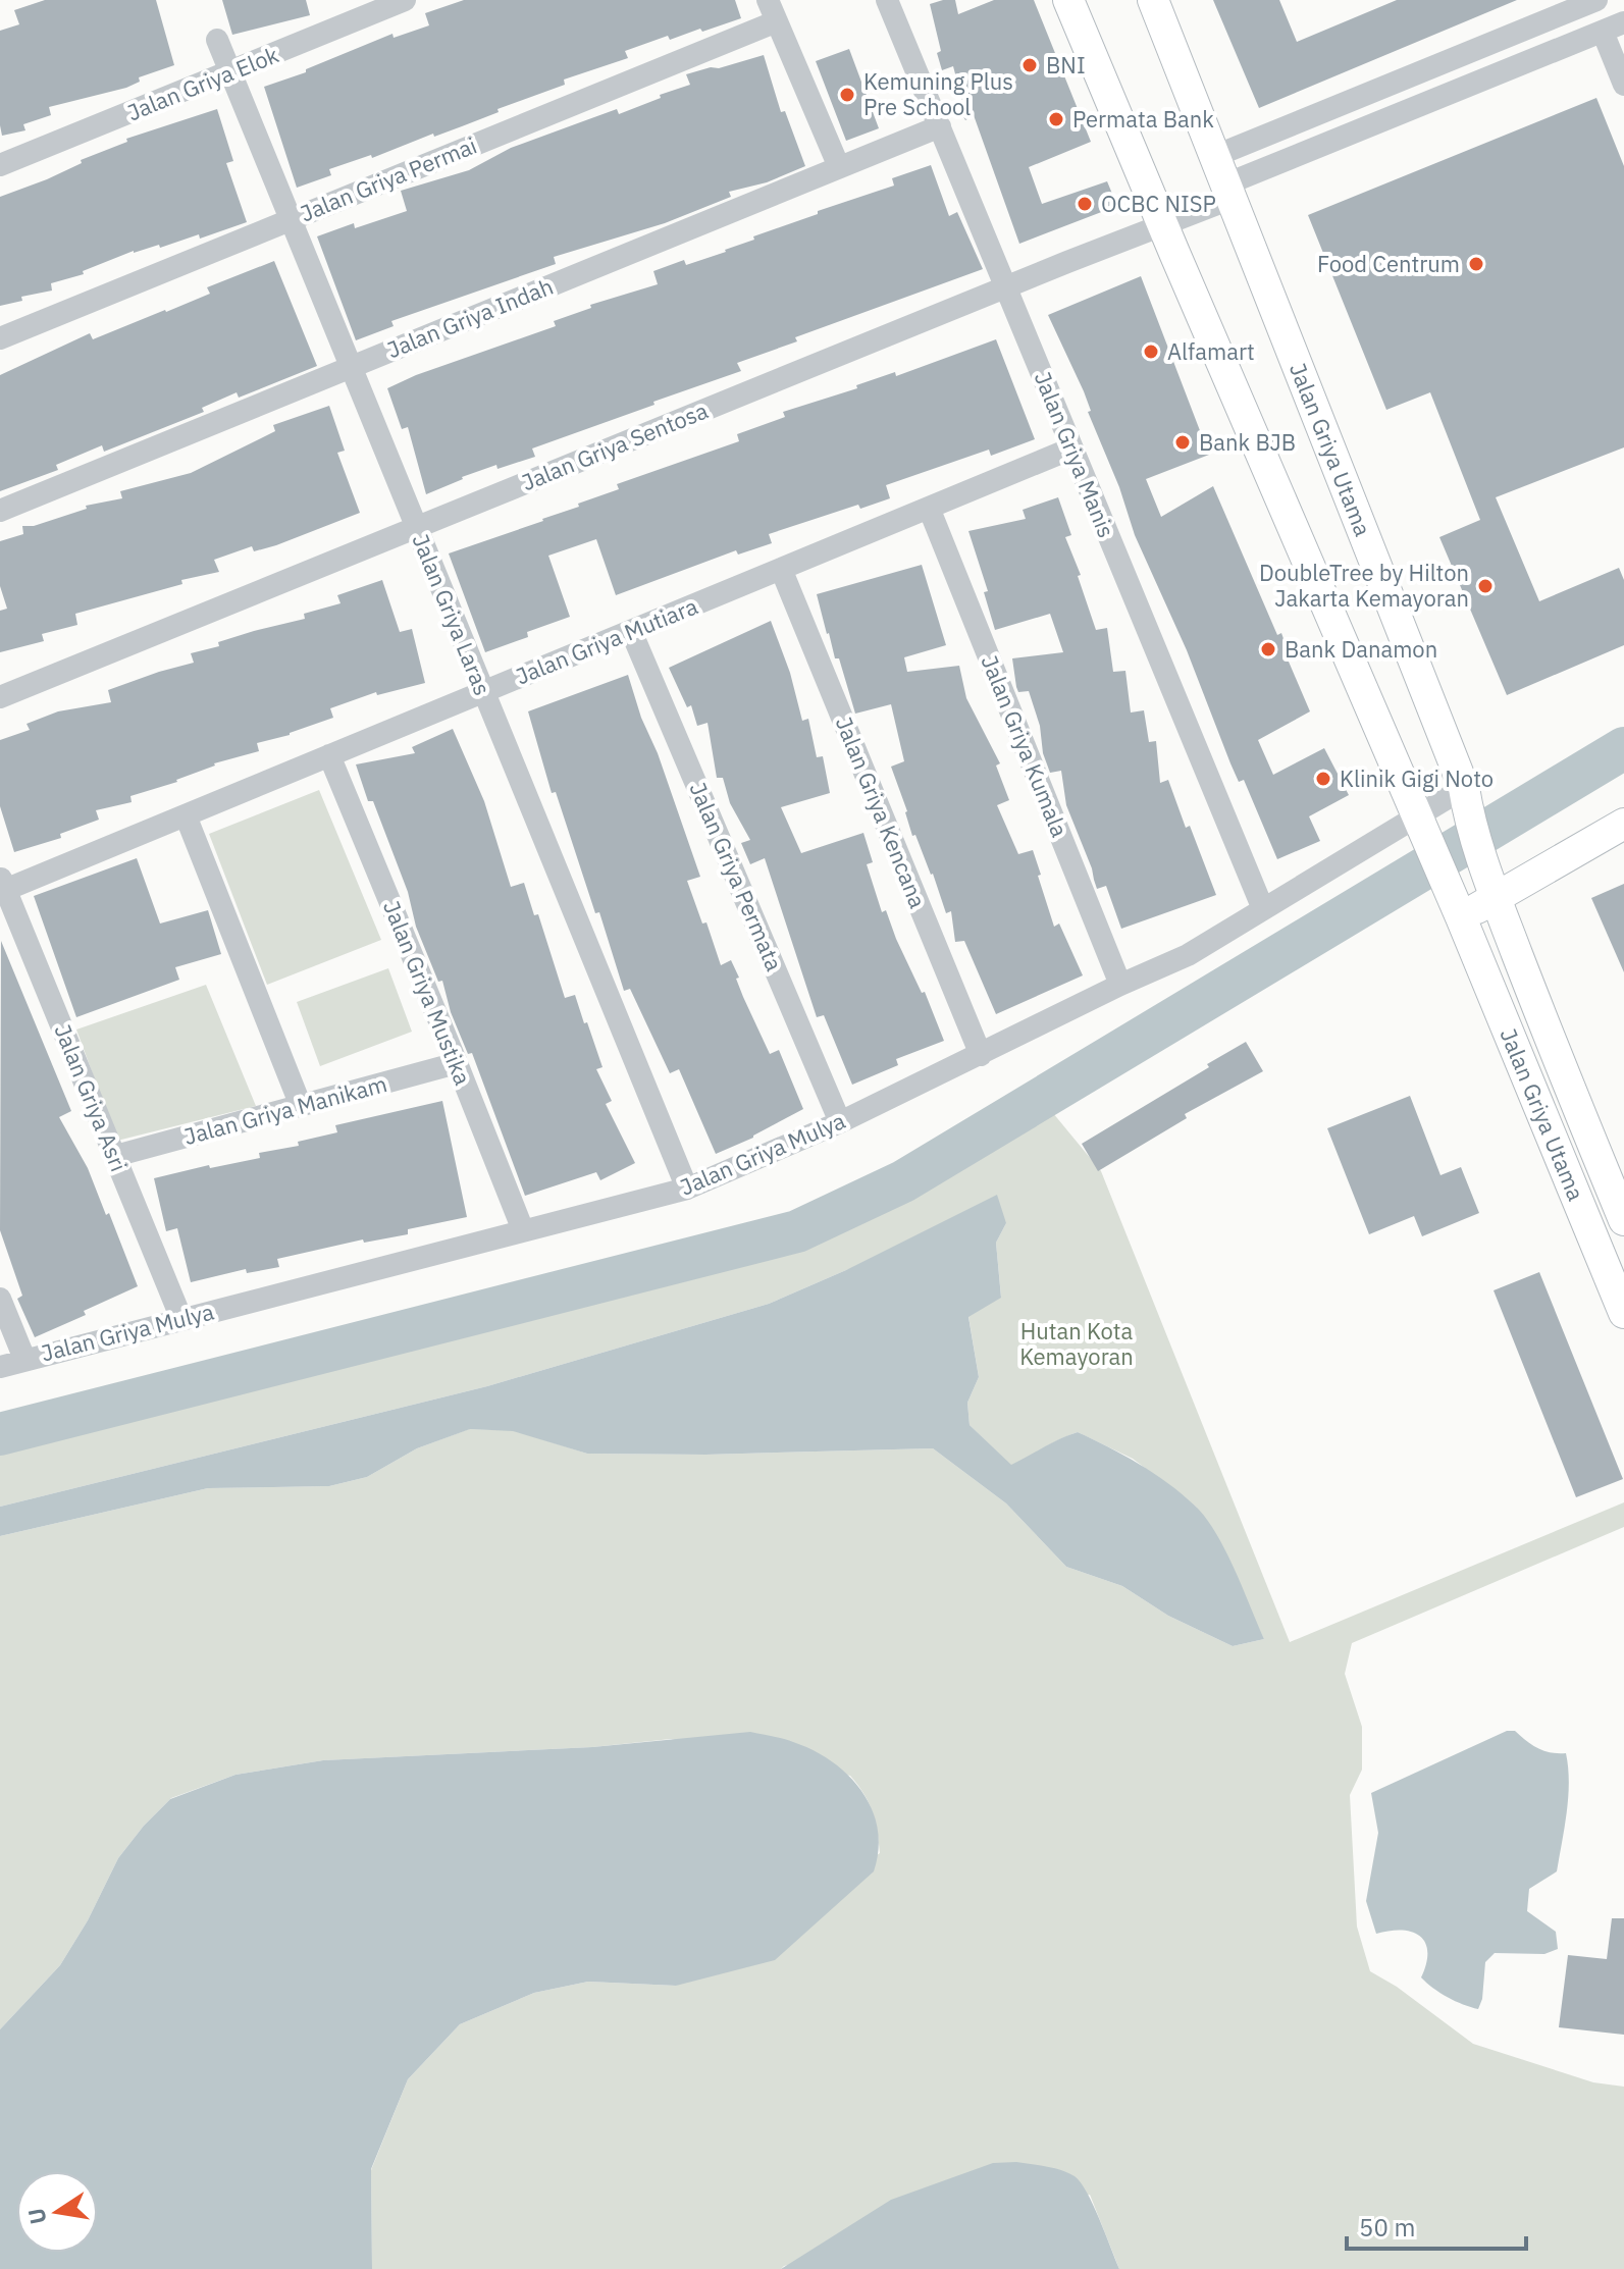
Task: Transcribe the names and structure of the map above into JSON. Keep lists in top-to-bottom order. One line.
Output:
{"streets":{"main road":["Jalan Griya Utama"],"street":["Jalan Griya Elok","Jalan Griya Permai","Jalan Griya Indah","Jalan Griya Sentosa","Jalan Griya Manis","Jalan Griya Laras","Jalan Griya Mutiara","Jalan Griya Kumala","Jalan Griya Kencana","Jalan Griya Permata","Jalan Griya Mustika","Jalan Griya Asri","Jalan Griya Manikam","Jalan Griya Mulya"]},"crossings":[["Jalan Griya Elok","Jalan Griya Laras"],["Jalan Griya Permai","Jalan Griya Laras"],["Jalan Griya Indah","Jalan Griya Manis"],["Jalan Griya Indah","Jalan Griya Laras"],["Jalan Griya Sentosa","Jalan Griya Utama"],["Jalan Griya Sentosa","Jalan Griya Manis"],["Jalan Griya Sentosa","Jalan Griya Laras"],["Jalan Griya Utama","Jalan Griya Mulya"],["Jalan Griya Manis","Jalan Griya Mutiara"],["Jalan Griya Manis","Jalan Griya Mulya"],["Jalan Griya Laras","Jalan Griya Mutiara"],["Jalan Griya Laras","Jalan Griya Mulya"],["Jalan Griya Mutiara","Jalan Griya Kumala"],["Jalan Griya Mutiara","Jalan Griya Kencana"],["Jalan Griya Mutiara","Jalan Griya Permata"],["Jalan Griya Mutiara","Jalan Griya Mustika"],["Jalan Griya Mutiara","Jalan Griya Asri"],["Jalan Griya Kumala","Jalan Griya Mulya"],["Jalan Griya Kencana","Jalan Griya Mulya"],["Jalan Griya Permata","Jalan Griya Mulya"],["Jalan Griya Mustika","Jalan Griya Manikam"],["Jalan Griya Mustika","Jalan Griya Mulya"],["Jalan Griya Asri","Jalan Griya Manikam"],["Jalan Griya Asri","Jalan Griya Mulya"]],"parks":["Hutan Kota Kemayoran"],"places":["BNI","Kemuning Plus Pre School","Permata Bank","OCBC NISP","Food Centrum","Alfamart","Bank BJB","DoubleTree by Hilton Jakarta Kemayoran","Bank Danamon","Klinik Gigi Noto"],"scale_bar":"50 m","north":"left"}
